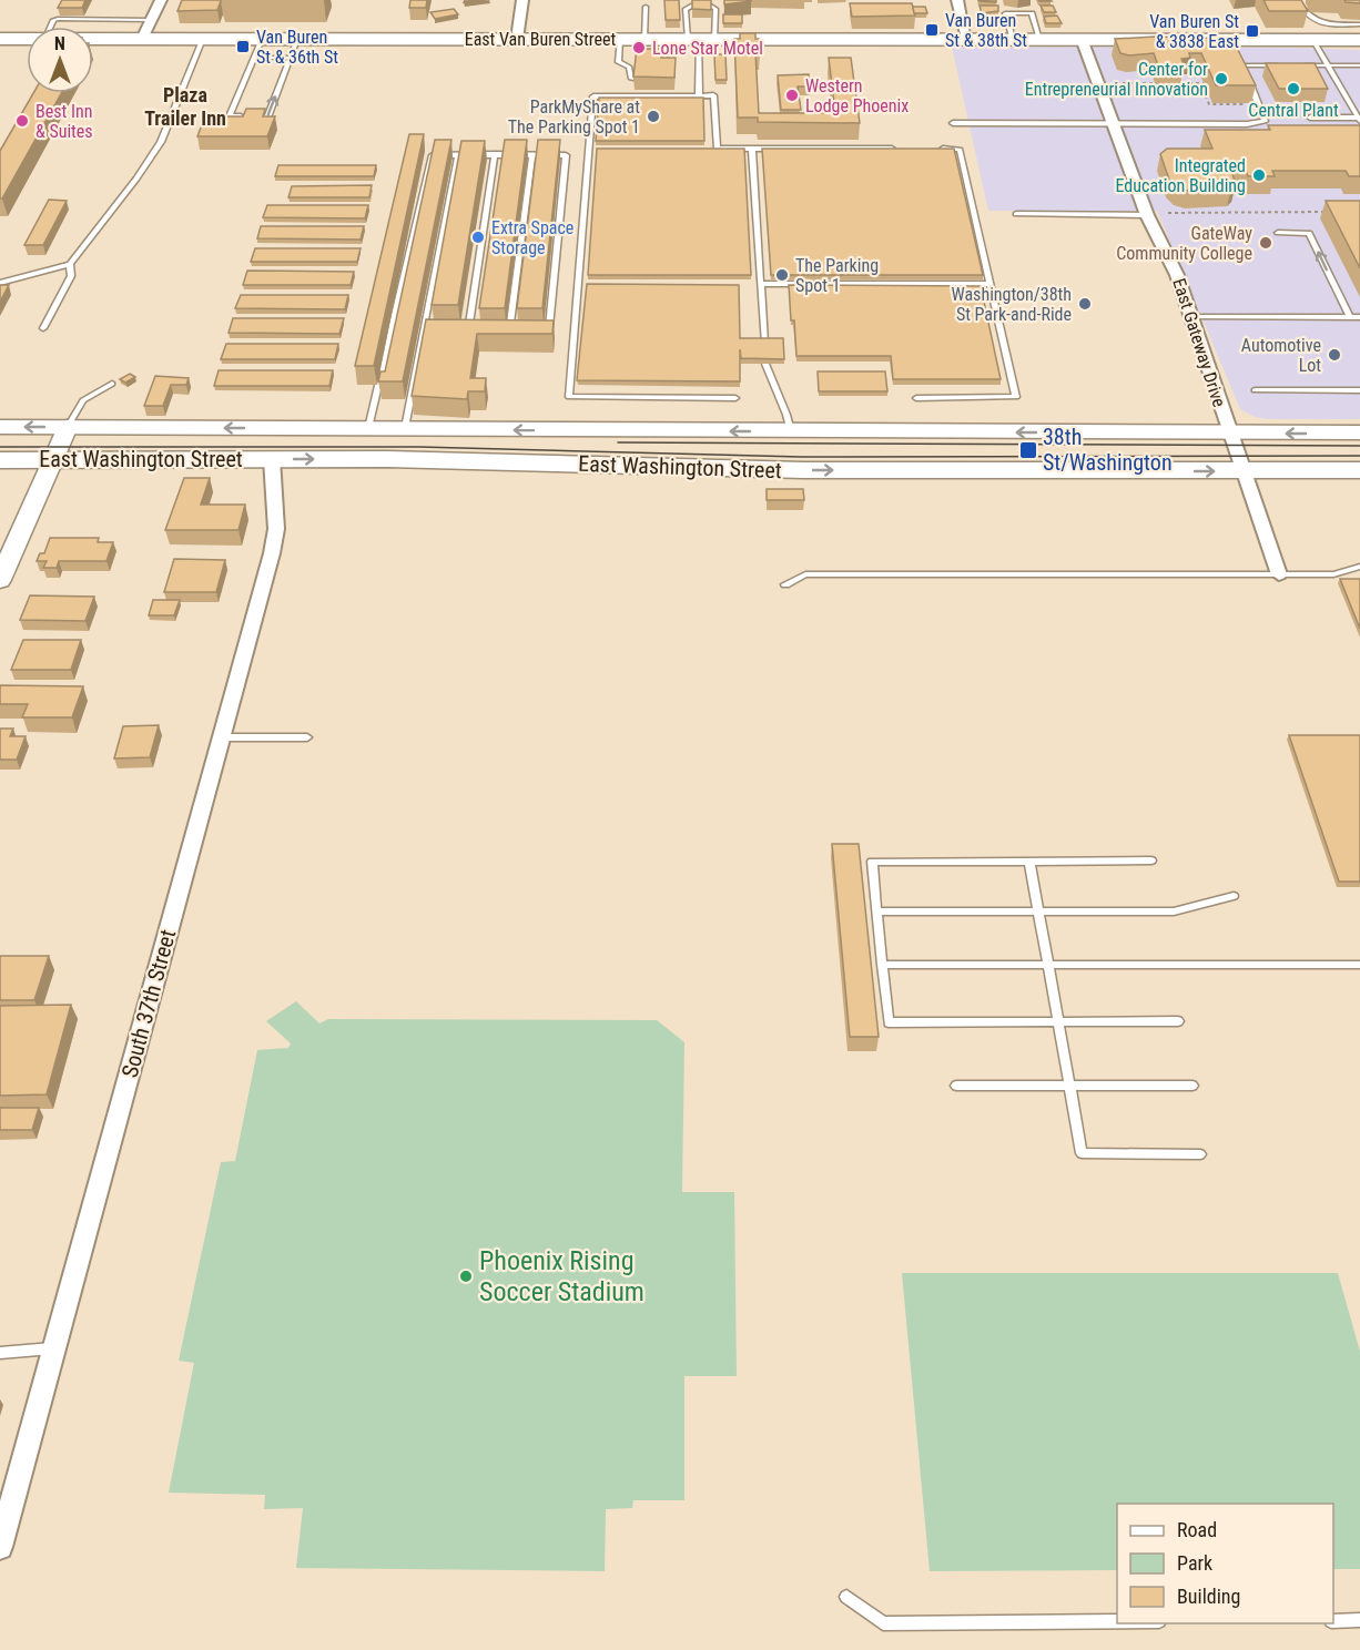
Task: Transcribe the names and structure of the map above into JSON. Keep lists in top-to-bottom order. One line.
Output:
{"streets":{"main road":["East Van Buren Street","East Washington Street"],"street":["East Gateway Drive","South 37th Street"]},"crossings":[["East Van Buren Street","East Gateway Drive"],["East Gateway Drive","East Washington Street"],["East Washington Street","South 37th Street"]],"districts":["Plaza Trailer Inn"],"places":{"transit":["Van Buren St & 38th St","Van Buren St & 3838 East","Van Buren St & 36th St","38th St/Washington"],"other":["Lone Star Motel","Center for Entrepreneurial Innovation","Central Plant","Western Lodge Phoenix","ParkMyShare at The Parking Spot 1","Best Inn & Suites","Integrated Education Building","Extra Space Storage","GateWay Community College","The Parking Spot 1","Washington/38th St Park-and-Ride","Automotive Lot","Phoenix Rising Soccer Stadium"]},"legend":["Road","Park","Building"],"north":"top"}
